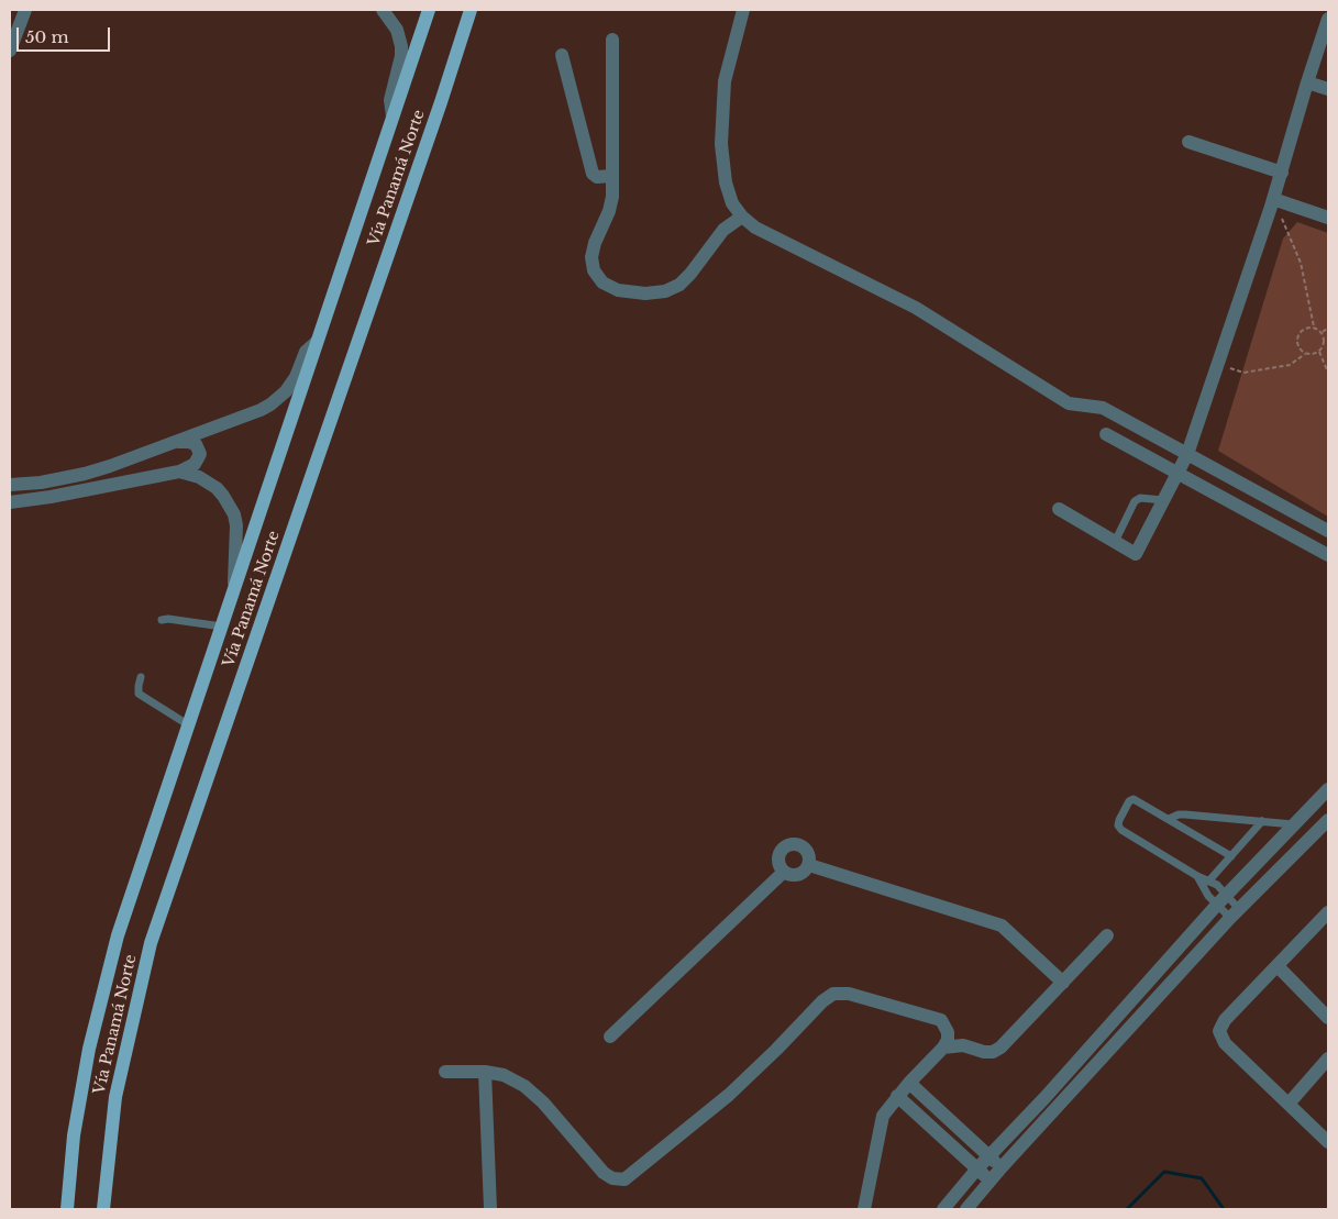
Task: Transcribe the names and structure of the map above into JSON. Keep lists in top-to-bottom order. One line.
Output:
{"streets":{"main road":["Vía Panamá Norte"]},"scale_bar":"50 m"}
